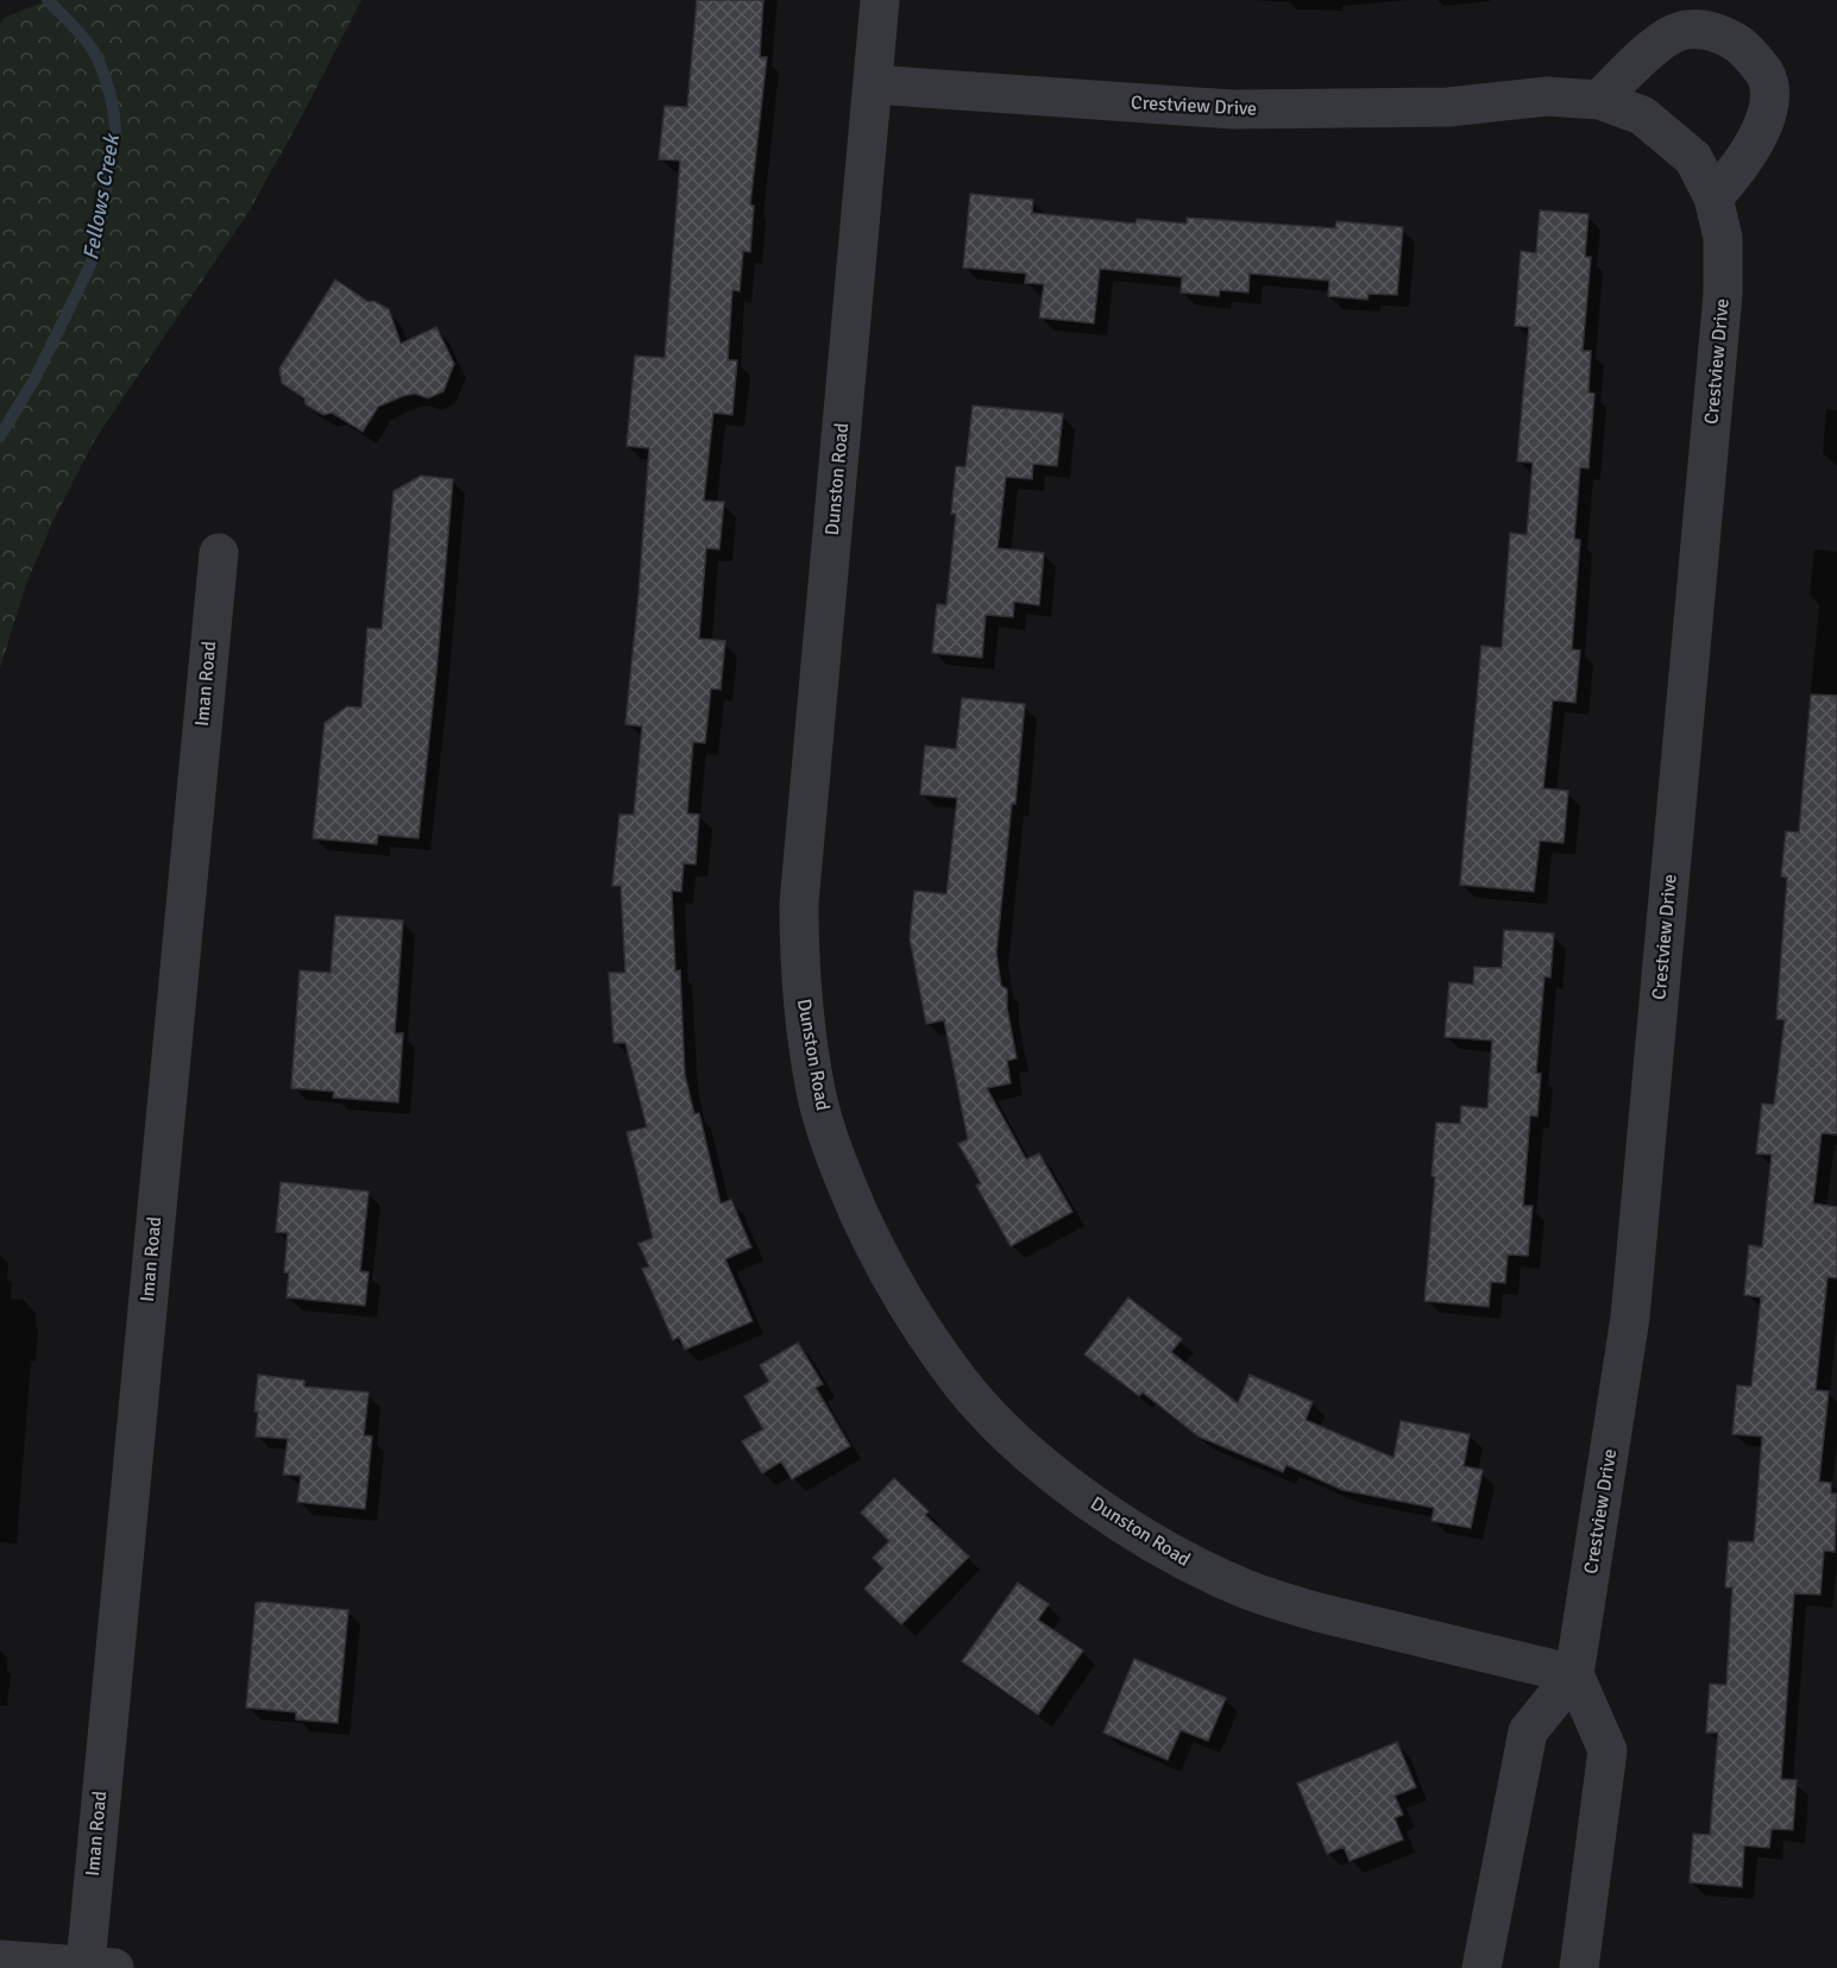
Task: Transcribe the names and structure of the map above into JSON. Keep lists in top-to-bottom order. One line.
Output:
{"streets":{"street":["Crestview Drive","Dunston Road","Iman Road"]},"crossings":[["Crestview Drive","Dunston Road"]],"water":["Fellows Creek"]}
